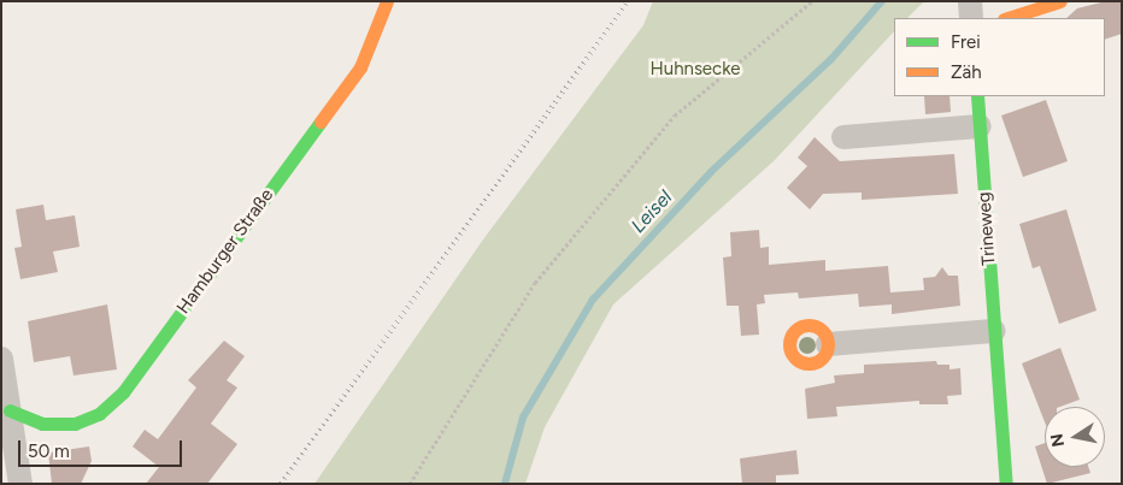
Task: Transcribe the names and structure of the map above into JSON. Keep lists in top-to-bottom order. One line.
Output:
{"streets":{"street":["Trineweg","Hamburger Straße"]},"water":["Leisel"],"parks":["Huhnsecke"],"legend":["Frei","Zäh"],"scale_bar":"50 m","north":"left"}
